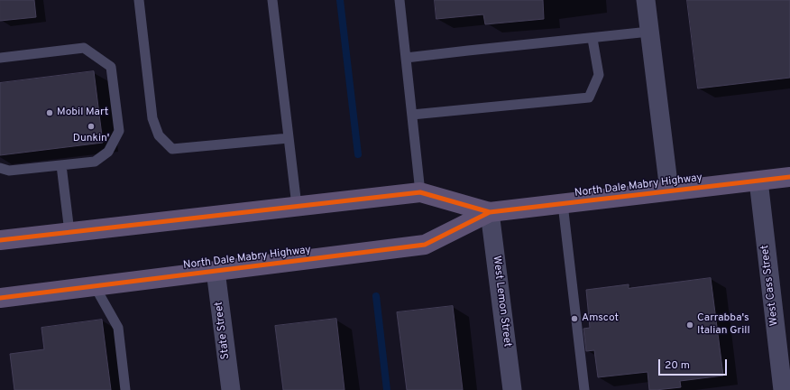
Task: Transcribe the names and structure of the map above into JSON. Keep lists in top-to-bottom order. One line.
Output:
{"streets":{"main road":["North Dale Mabry Highway"],"street":["West Cass Street","West Lemon Street","State Street"]},"crossings":[["North Dale Mabry Highway","West Cass Street"],["North Dale Mabry Highway","West Lemon Street"],["North Dale Mabry Highway","State Street"]],"places":["Mobil Mart","Dunkin'","Amscot","Carrabba's Italian Grill"],"scale_bar":"20 m"}
